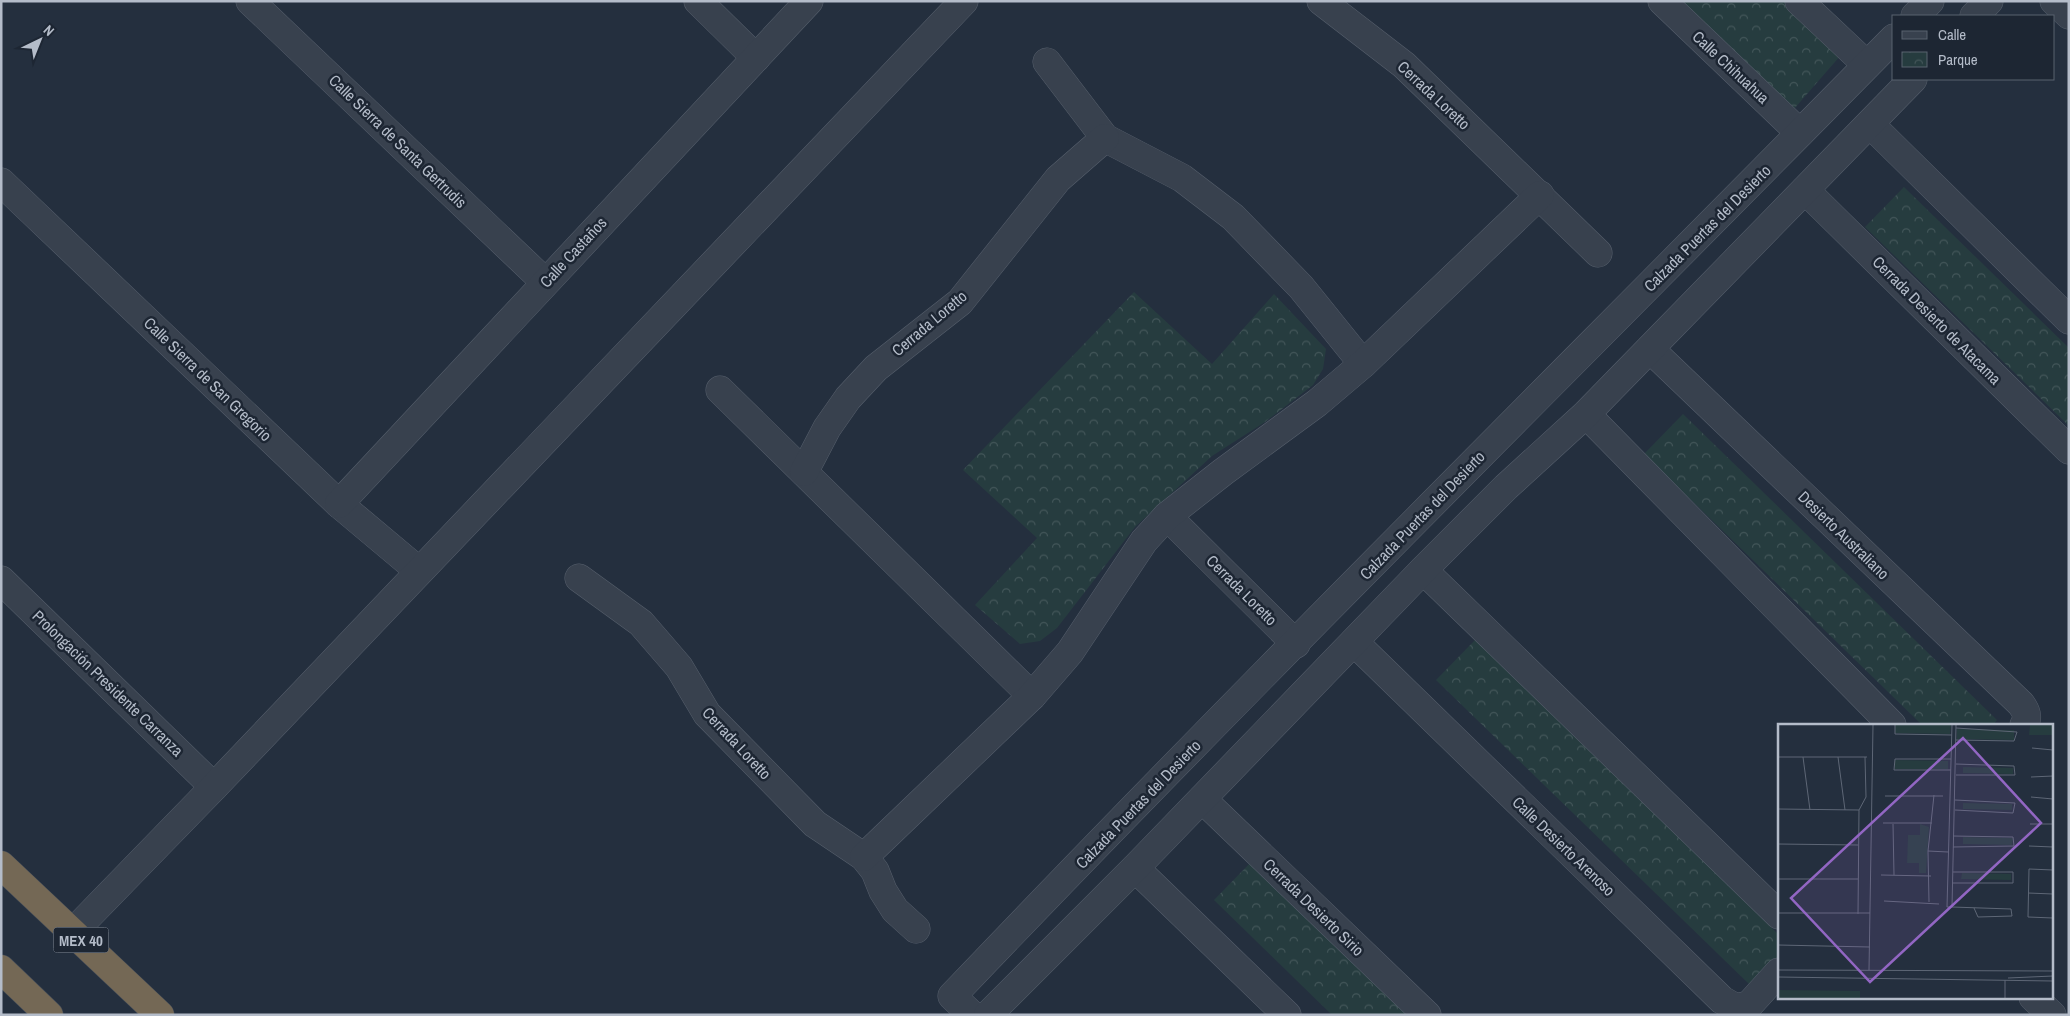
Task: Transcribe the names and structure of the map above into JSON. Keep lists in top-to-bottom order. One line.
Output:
{"streets":{"highway":["MEX 40"],"street":["Calle Chihuahua","Cerrada Loretto","Calle Sierra de Santa Gertrudis","Calzada Puertas del Desierto","Calle Castaños","Cerrada Desierto de Atacama","Calle Sierra de San Gregorio","Desierto Australiano","Prolongación Presidente Carranza","Calle Desierto Arenoso","Cerrada Desierto Sirio"]},"crossings":[["Calle Chihuahua","Calzada Puertas del Desierto"],["Cerrada Loretto","Calzada Puertas del Desierto"],["Calle Sierra de Santa Gertrudis","Calle Castaños"],["Calle Castaños","Calle Sierra de San Gregorio"]],"legend":["Calle","Parque"],"north":"top right"}
